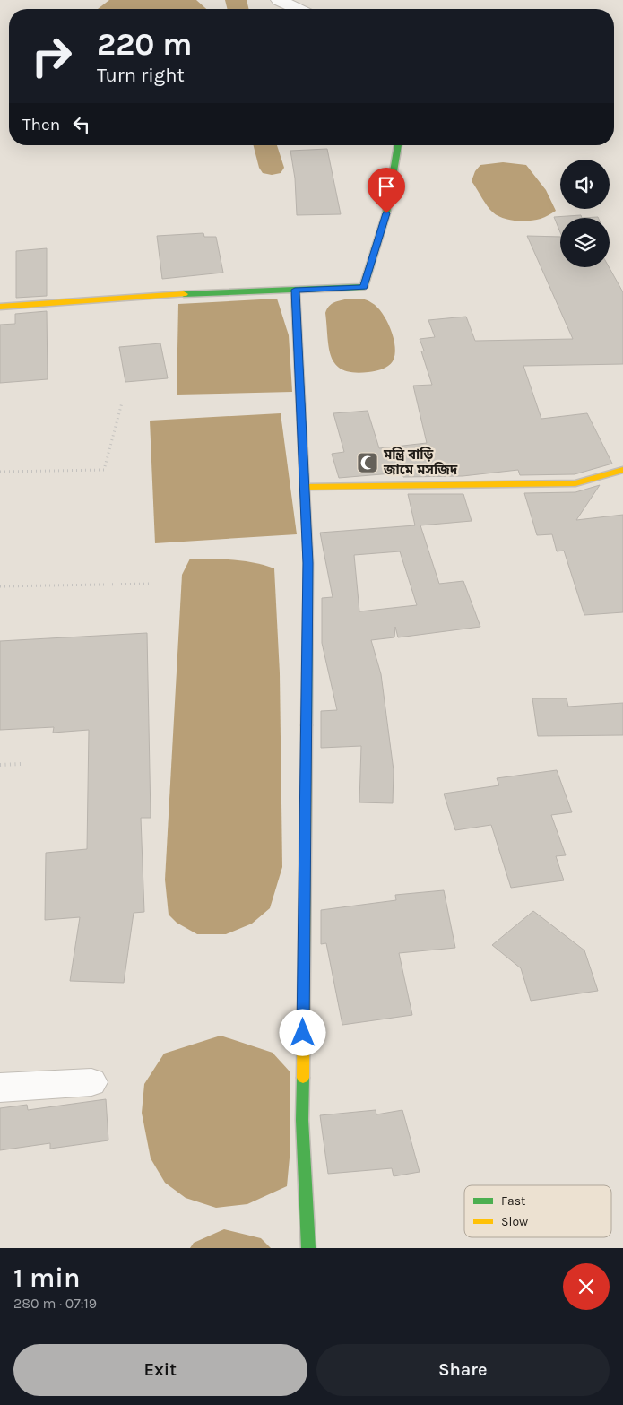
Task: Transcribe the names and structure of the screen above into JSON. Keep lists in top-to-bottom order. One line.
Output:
{"places":{"mosque":["মন্ত্রি বাড়ি জামে মসজিদ"]},"legend":["Fast","Slow"],"page":{"turn":["220 m","Turn right"],"then":"Then","heading":["1 min","280 m · 07:19"],"buttons":["Exit","Share"]}}
